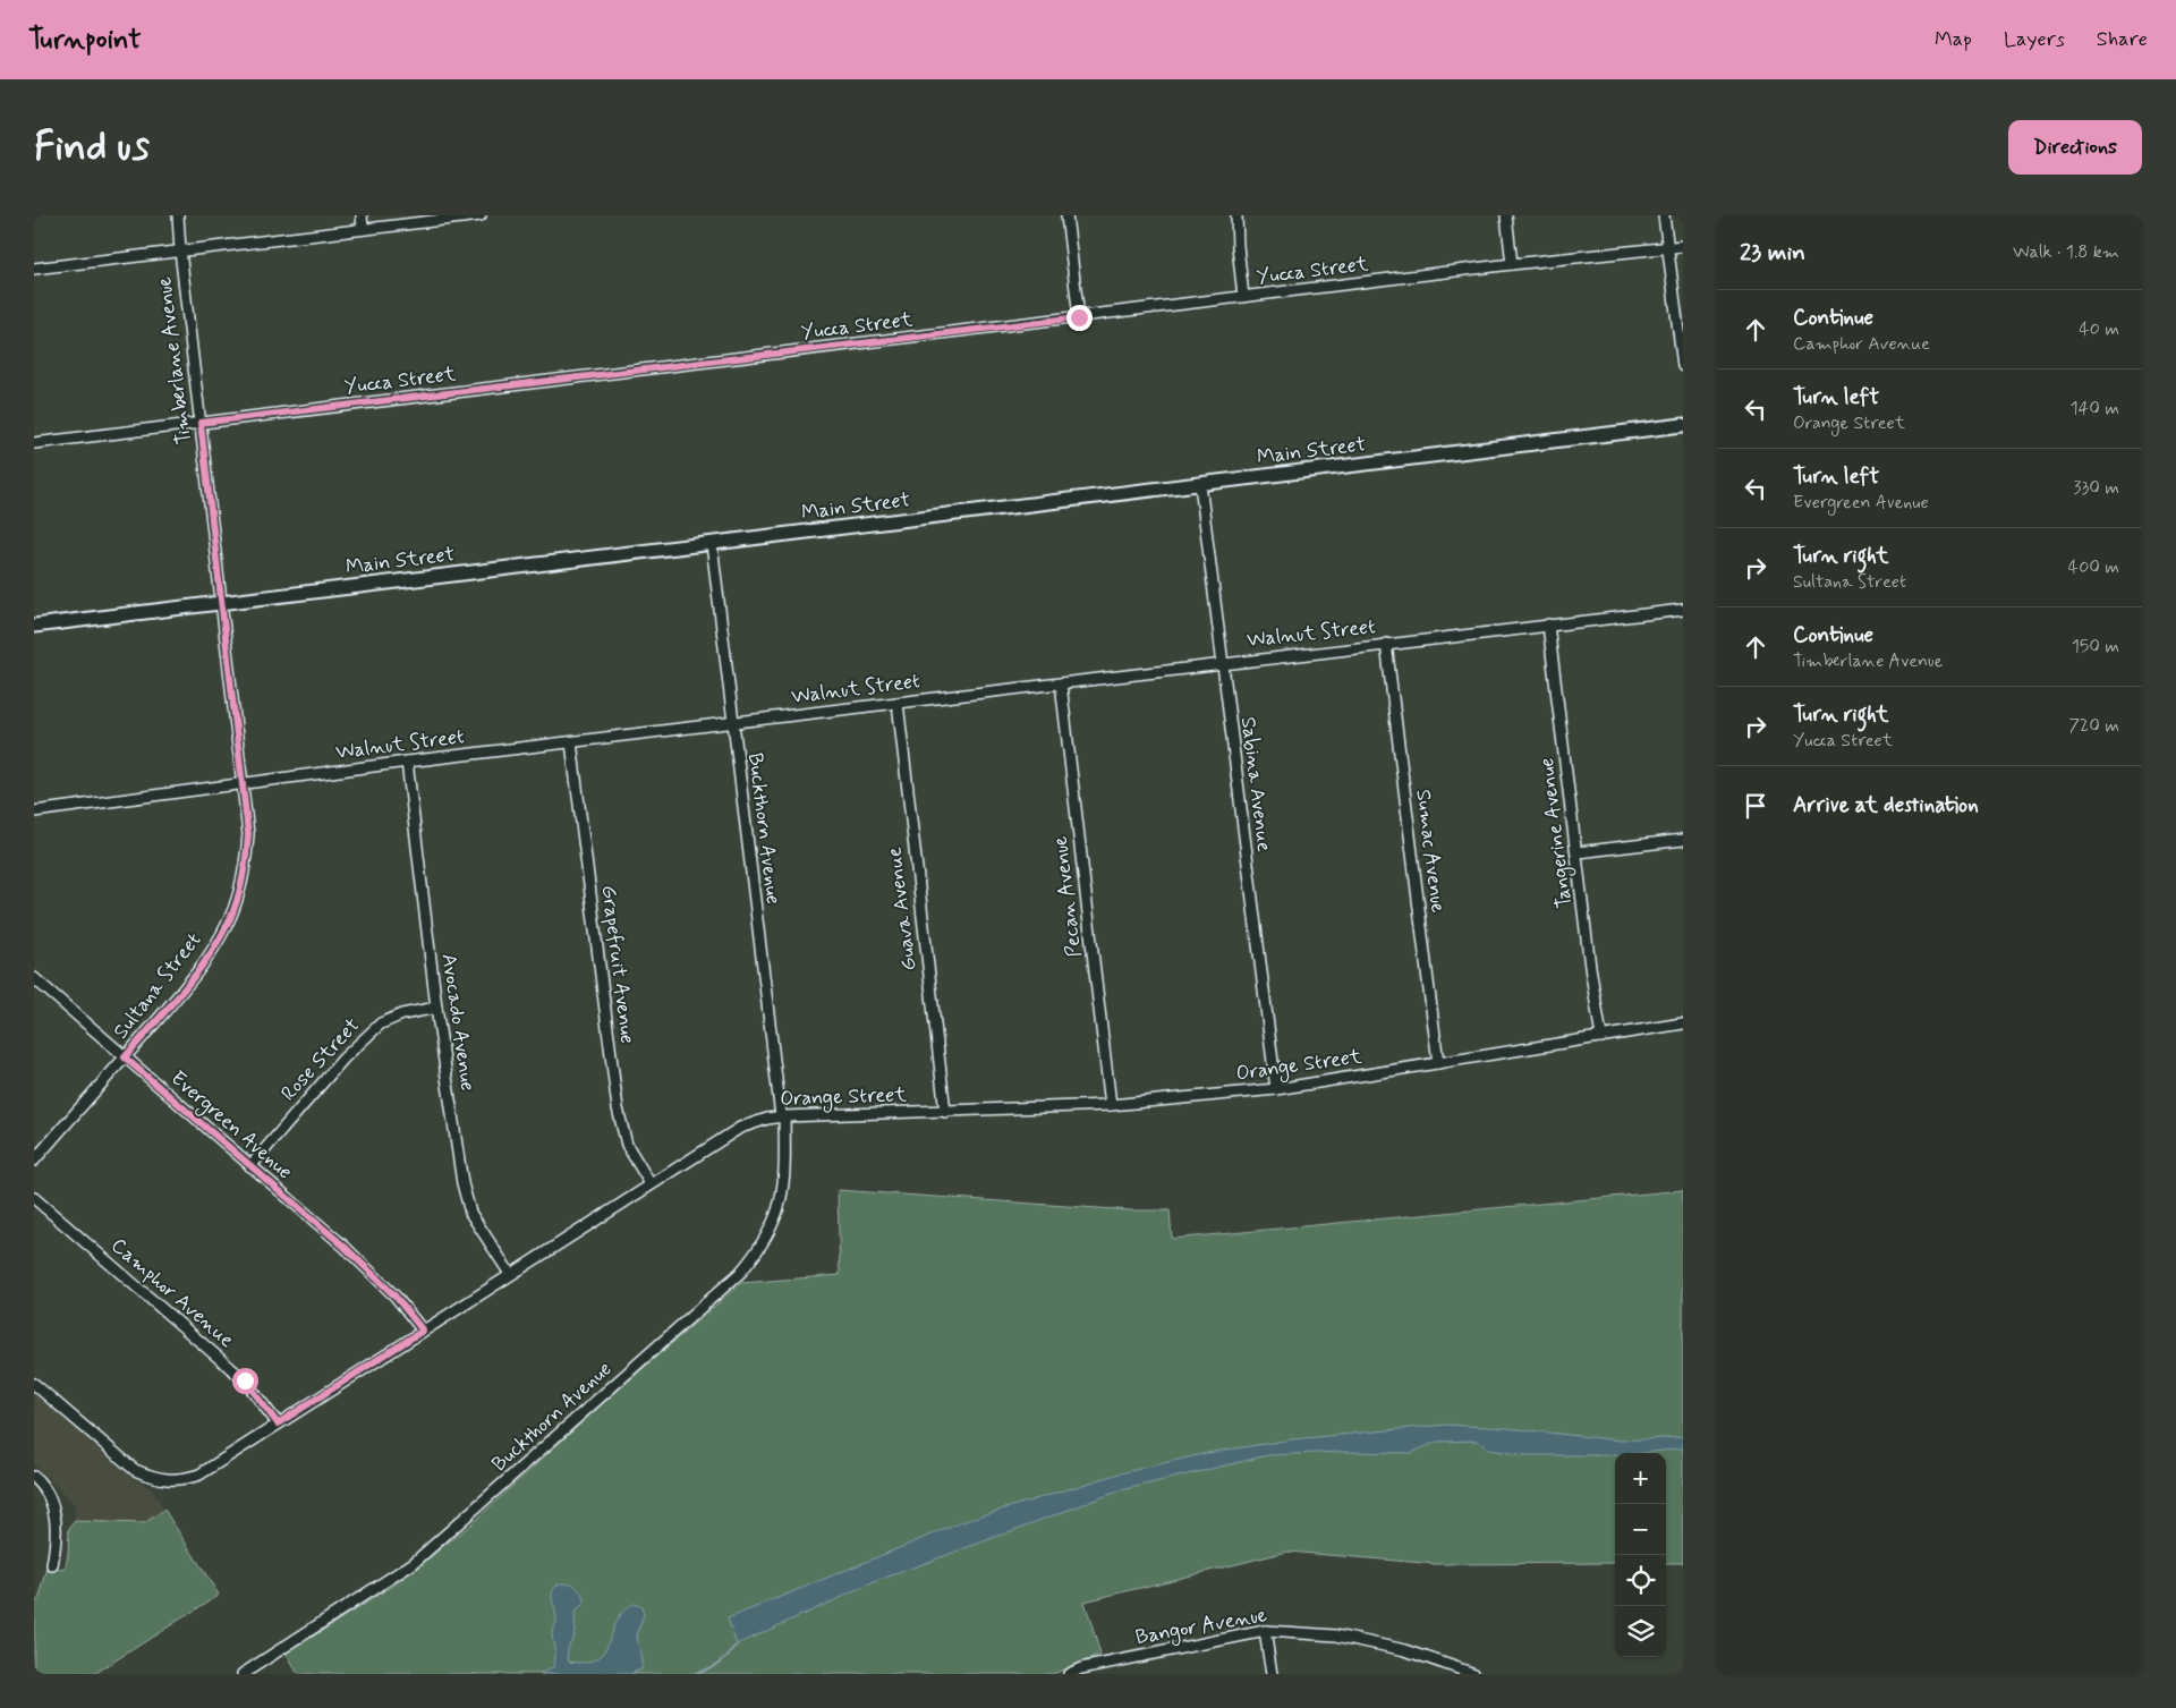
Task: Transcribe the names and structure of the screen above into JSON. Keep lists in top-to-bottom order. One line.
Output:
{"streets":{"main road":["Main Street"],"street":["Yucca Street","Timberlane Avenue","Walnut Street","Sabina Avenue","Buckthorn Avenue","Tangerine Avenue","Sumac Avenue","Pecan Avenue","Guava Avenue","Grapefruit Avenue","Sultana Street","Avocado Avenue","Rose Street","Orange Street","Evergreen Avenue","Camphor Avenue","Bangor Avenue"]},"crossings":[["Yucca Street","Timberlane Avenue"],["Timberlane Avenue","Main Street"],["Timberlane Avenue","Sultana Street"],["Main Street","Sabina Avenue"],["Main Street","Buckthorn Avenue"],["Main Street","Sultana Street"],["Walnut Street","Sabina Avenue"],["Walnut Street","Buckthorn Avenue"],["Walnut Street","Tangerine Avenue"],["Walnut Street","Sumac Avenue"],["Walnut Street","Pecan Avenue"],["Walnut Street","Guava Avenue"],["Walnut Street","Grapefruit Avenue"],["Walnut Street","Sultana Street"],["Walnut Street","Avocado Avenue"],["Sabina Avenue","Orange Street"],["Buckthorn Avenue","Orange Street"],["Tangerine Avenue","Orange Street"],["Sumac Avenue","Orange Street"],["Pecan Avenue","Orange Street"],["Guava Avenue","Orange Street"],["Grapefruit Avenue","Orange Street"],["Sultana Street","Evergreen Avenue"],["Avocado Avenue","Rose Street"],["Avocado Avenue","Orange Street"],["Rose Street","Evergreen Avenue"],["Orange Street","Evergreen Avenue"],["Orange Street","Camphor Avenue"]],"page":{"header":"Turnpoint","nav":["Map","Layers","Share"],"buttons":"Directions","title":"Find us","heading":["23 min","Walk · 1.8 km"],"list":[["Continue","Camphor Avenue","40 m"],["Turn left","Orange Street","140 m"],["Turn left","Evergreen Avenue","330 m"],["Turn right","Sultana Street","400 m"],["Continue","Timberlane Avenue","150 m"],["Turn right","Yucca Street","720 m"],"Arrive at destination"],"map_buttons":["+","−"]}}
